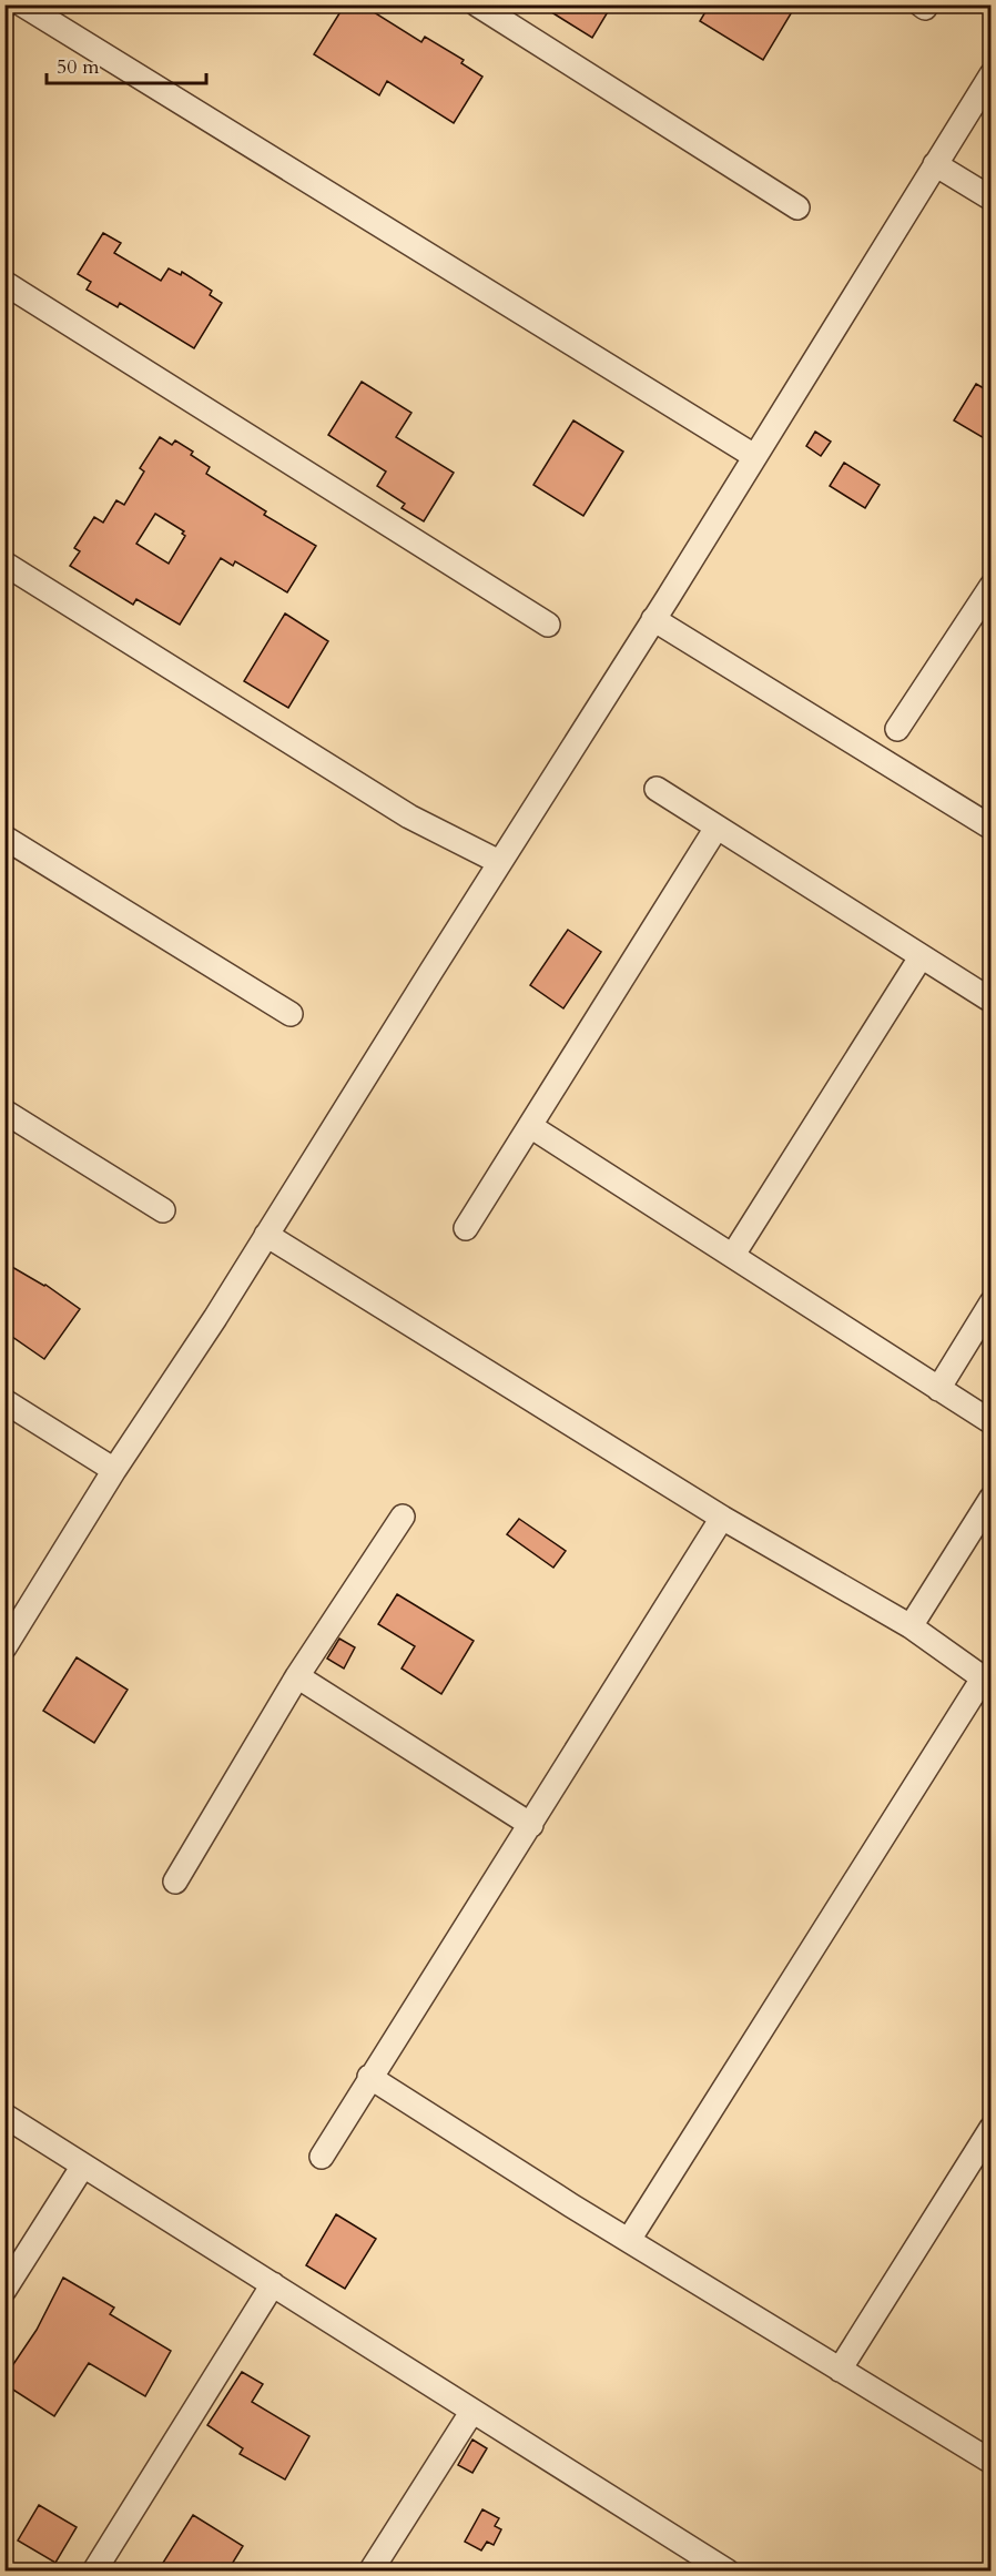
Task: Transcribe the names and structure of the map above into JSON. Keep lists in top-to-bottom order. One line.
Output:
{"scale_bar":"50 m"}
